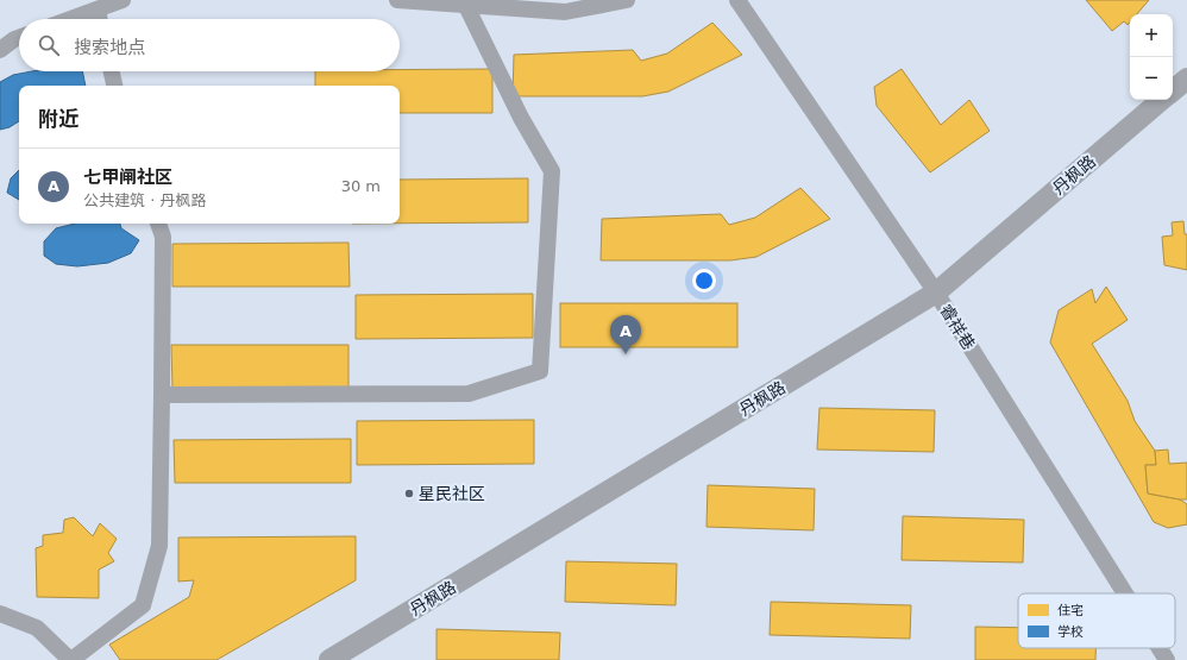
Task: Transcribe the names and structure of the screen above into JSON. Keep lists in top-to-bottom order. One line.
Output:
{"streets":{"street":["丹枫路","睿祥巷"]},"crossings":[["丹枫路","睿祥巷"]],"places":["星民社区"],"legend":["住宅","学校"],"page":{"map_buttons":["+","−"],"search":"搜索地点","heading":"附近","list":[{"mark":"A","name":"七甲闸社区","note":"公共建筑 · 丹枫路","value":"30 m"}],"pins":"A"}}
